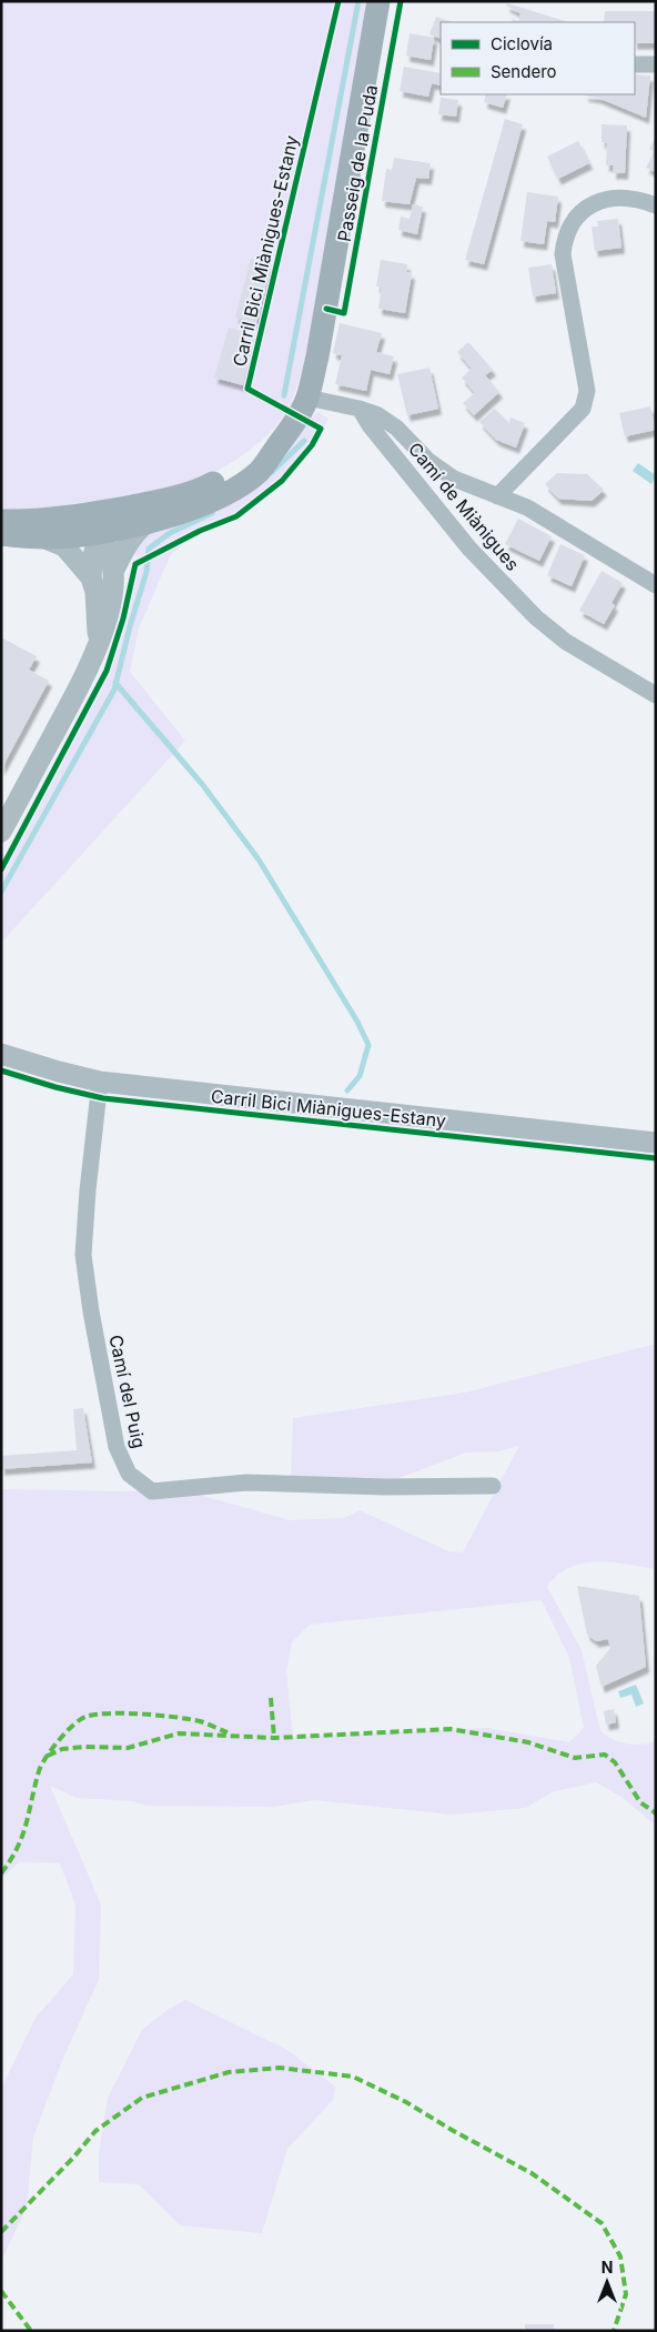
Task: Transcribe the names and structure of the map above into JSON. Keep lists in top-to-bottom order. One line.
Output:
{"streets":{"main road":["Passeig de la Puda"],"street":["Camí de Miànigues","Camí del Puig"],"cycle path":["Carril Bici Miànigues-Estany"]},"legend":["Ciclovía","Sendero"],"north":"top"}
